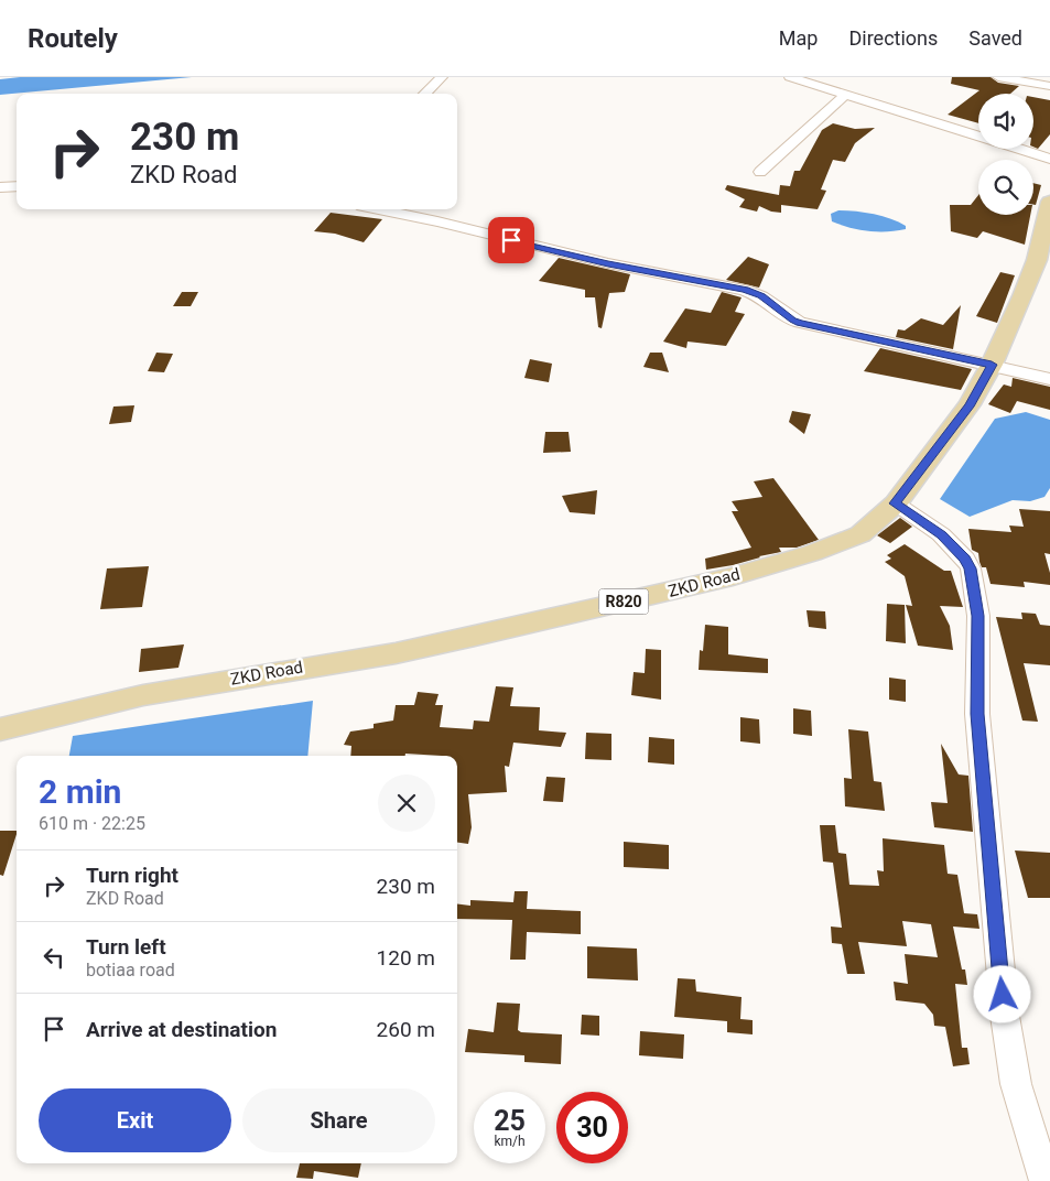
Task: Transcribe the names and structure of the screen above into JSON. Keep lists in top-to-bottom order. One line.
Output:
{"streets":{"main road":["ZKD Road","R820"]},"page":{"header":"Routely","nav":["Map","Directions","Saved"],"turn":["230 m","ZKD Road"],"heading":["2 min","610 m · 22:25"],"list":[{"name":"Turn right","note":"ZKD Road","value":"230 m"},{"name":"Turn left","note":"botiaa road","value":"120 m"},{"name":"Arrive at destination","value":"260 m"}],"buttons":["Exit","Share"],"speed":"25 km/h","limit":"30"}}
